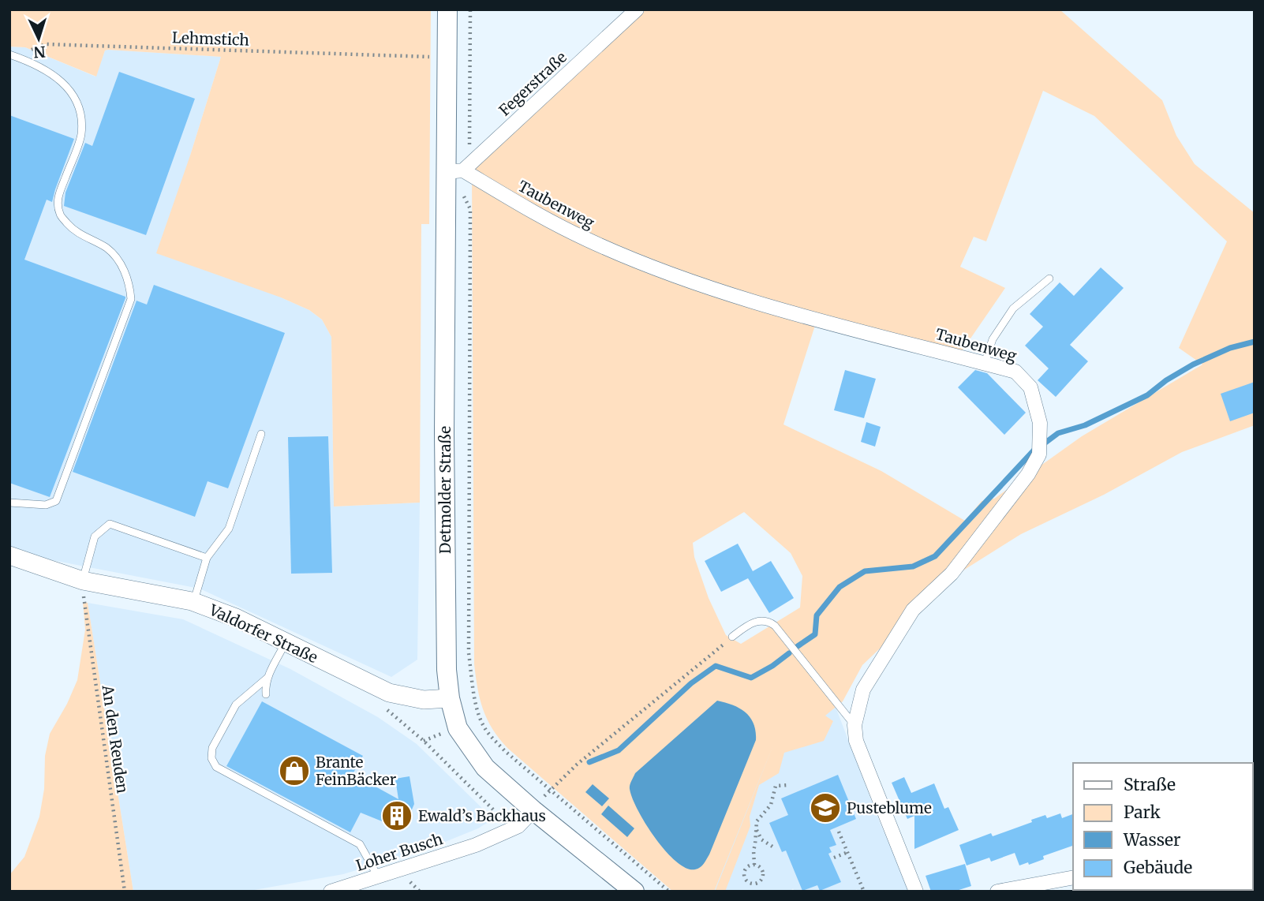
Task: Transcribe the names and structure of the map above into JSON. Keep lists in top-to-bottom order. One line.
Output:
{"streets":{"main road":["Detmolder Straße"],"street":["Fegerstraße","Taubenweg","Valdorfer Straße","Loher Busch"],"path":["Lehmstich","An den Reuden"]},"crossings":[["Fegerstraße","Taubenweg"],["Fegerstraße","Detmolder Straße"],["Taubenweg","Detmolder Straße"],["Detmolder Straße","Valdorfer Straße"],["Detmolder Straße","Loher Busch"],["Valdorfer Straße","An den Reuden"]],"places":{"shop":["Brante FeinBäcker"],"school or university":["Pusteblume"],"building":["Ewald’s Backhaus"]},"legend":["Straße","Park","Wasser","Gebäude"],"north":"bottom"}
